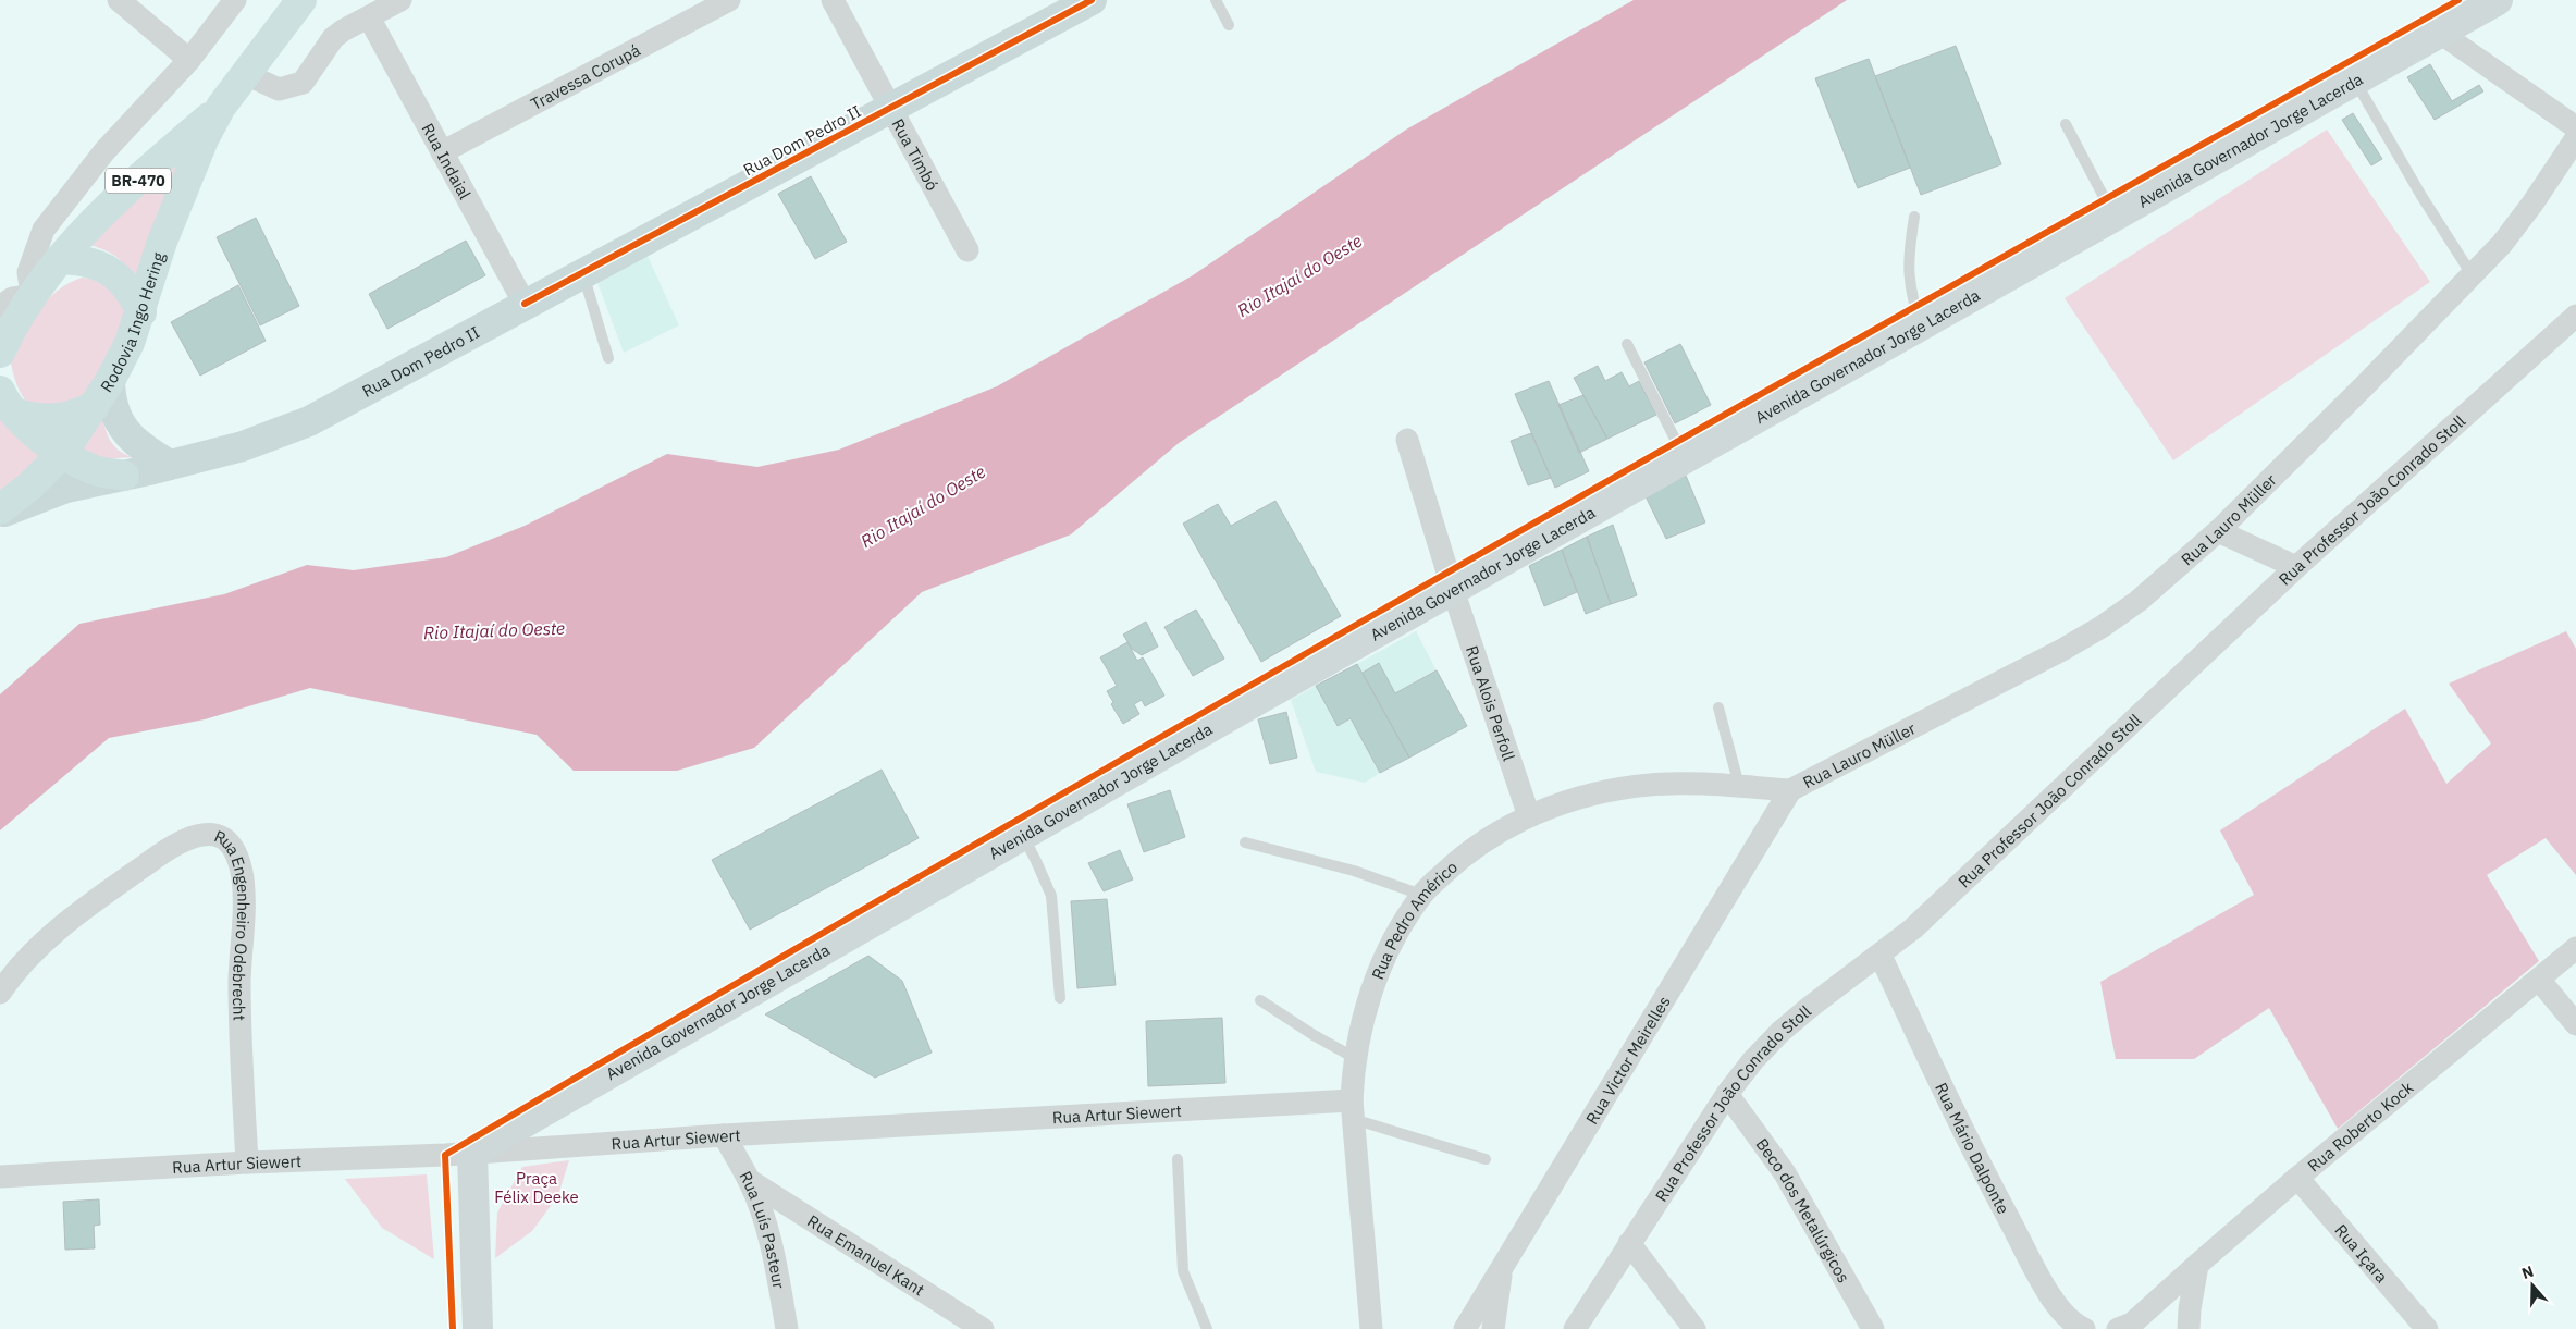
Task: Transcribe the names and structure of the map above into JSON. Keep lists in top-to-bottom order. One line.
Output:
{"streets":{"highway":["BR-470","Rodovia Ingo Hering"],"main road":["Avenida Governador Jorge Lacerda","Rua Dom Pedro II"],"street":["Travessa Corupá","Rua Timbó","Rua Indaial","Rua Professor João Conrado Stoll","Rua Lauro Müller","Rua Alois Perfoll","Rua Pedro Américo","Rua Engenheiro Odebrecht","Rua Victor Meirelles","Rua Artur Siewert","Rua Roberto Kock","Rua Mário Dalponte","Beco dos Metalúrgicos","Rua Luís Pasteur","Rua Içara","Rua Emanuel Kant"]},"crossings":[["Travessa Corupá","Rua Indaial"],["Avenida Governador Jorge Lacerda","Rua Alois Perfoll"],["Avenida Governador Jorge Lacerda","Rua Artur Siewert"],["Rua Dom Pedro II","Rua Timbó"],["Rua Dom Pedro II","Rua Indaial"],["Rua Professor João Conrado Stoll","Rua Mário Dalponte"],["Rua Professor João Conrado Stoll","Beco dos Metalúrgicos"],["Rua Lauro Müller","Rua Pedro Américo"],["Rua Lauro Müller","Rua Victor Meirelles"],["Rua Alois Perfoll","Rua Pedro Américo"],["Rua Pedro Américo","Rua Victor Meirelles"],["Rua Pedro Américo","Rua Artur Siewert"],["Rua Engenheiro Odebrecht","Rua Artur Siewert"],["Rua Artur Siewert","Rua Luís Pasteur"],["Rua Roberto Kock","Rua Içara"],["Rua Luís Pasteur","Rua Emanuel Kant"]],"water":["Rio Itajaí do Oeste"],"parks":["Praça Félix Deeke"],"north":"top"}
